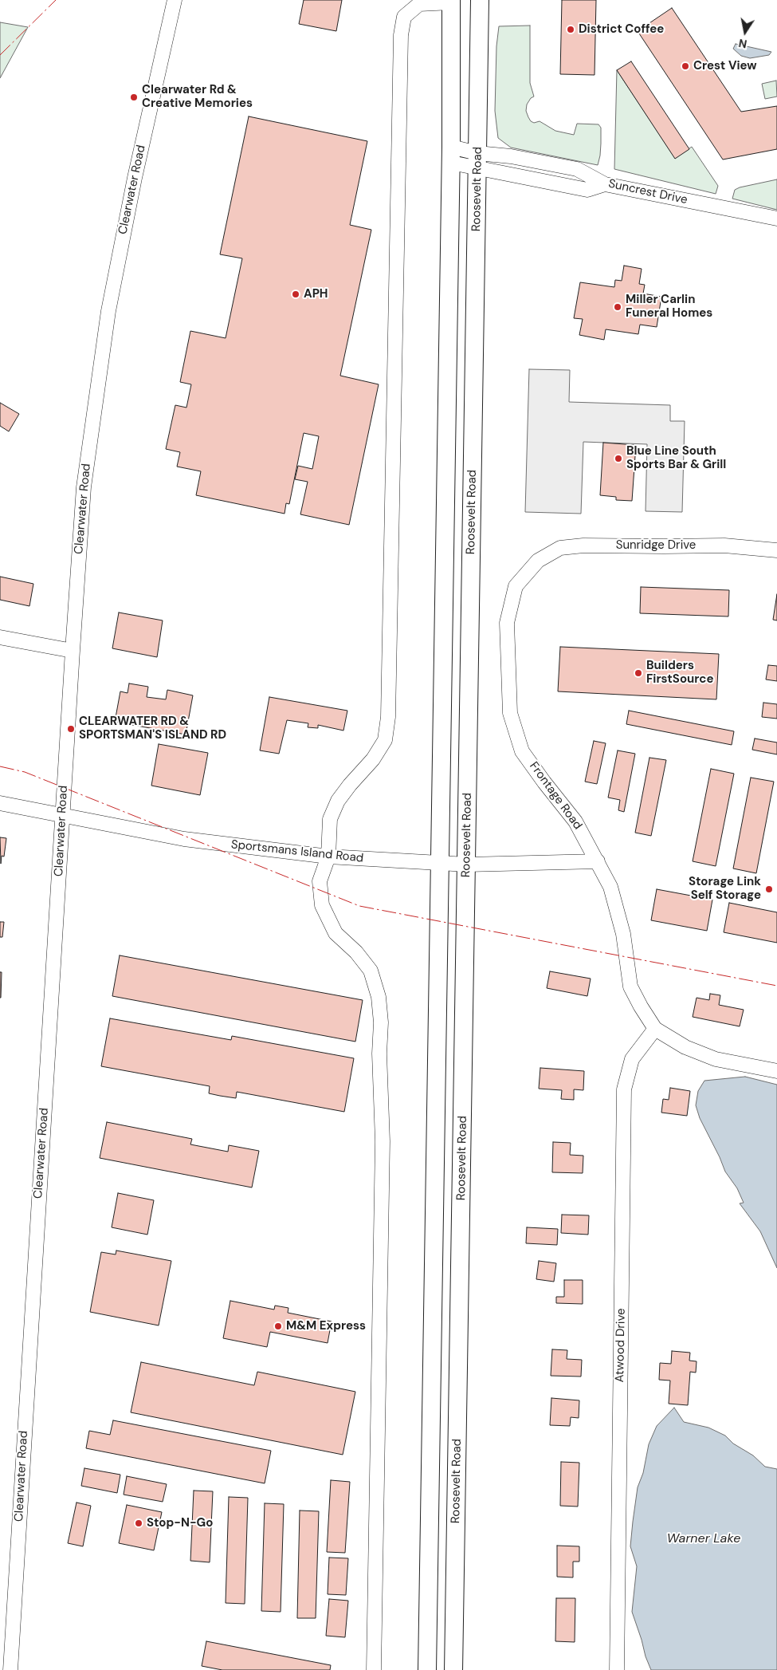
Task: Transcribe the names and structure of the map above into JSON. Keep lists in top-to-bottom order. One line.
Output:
{"streets":{"main road":["Roosevelt Road"],"street":["Clearwater Road","Suncrest Drive","Sunridge Drive","Frontage Road","Sportsmans Island Road","Atwood Drive"]},"crossings":[["Roosevelt Road","Suncrest Drive"],["Roosevelt Road","Sportsmans Island Road"],["Clearwater Road","Sportsmans Island Road"],["Sunridge Drive","Frontage Road"],["Frontage Road","Sportsmans Island Road"],["Frontage Road","Atwood Drive"]],"water":["Warner Lake"],"places":["District Coffee","Crest View","Clearwater Rd & Creative Memories","APH","Miller Carlin Funeral Homes","Blue Line South Sports Bar & Grill","Builders FirstSource","CLEARWATER RD & SPORTSMAN'S ISLAND RD","Storage Link Self Storage","M&M Express","Stop-N-Go"],"north":"bottom"}
